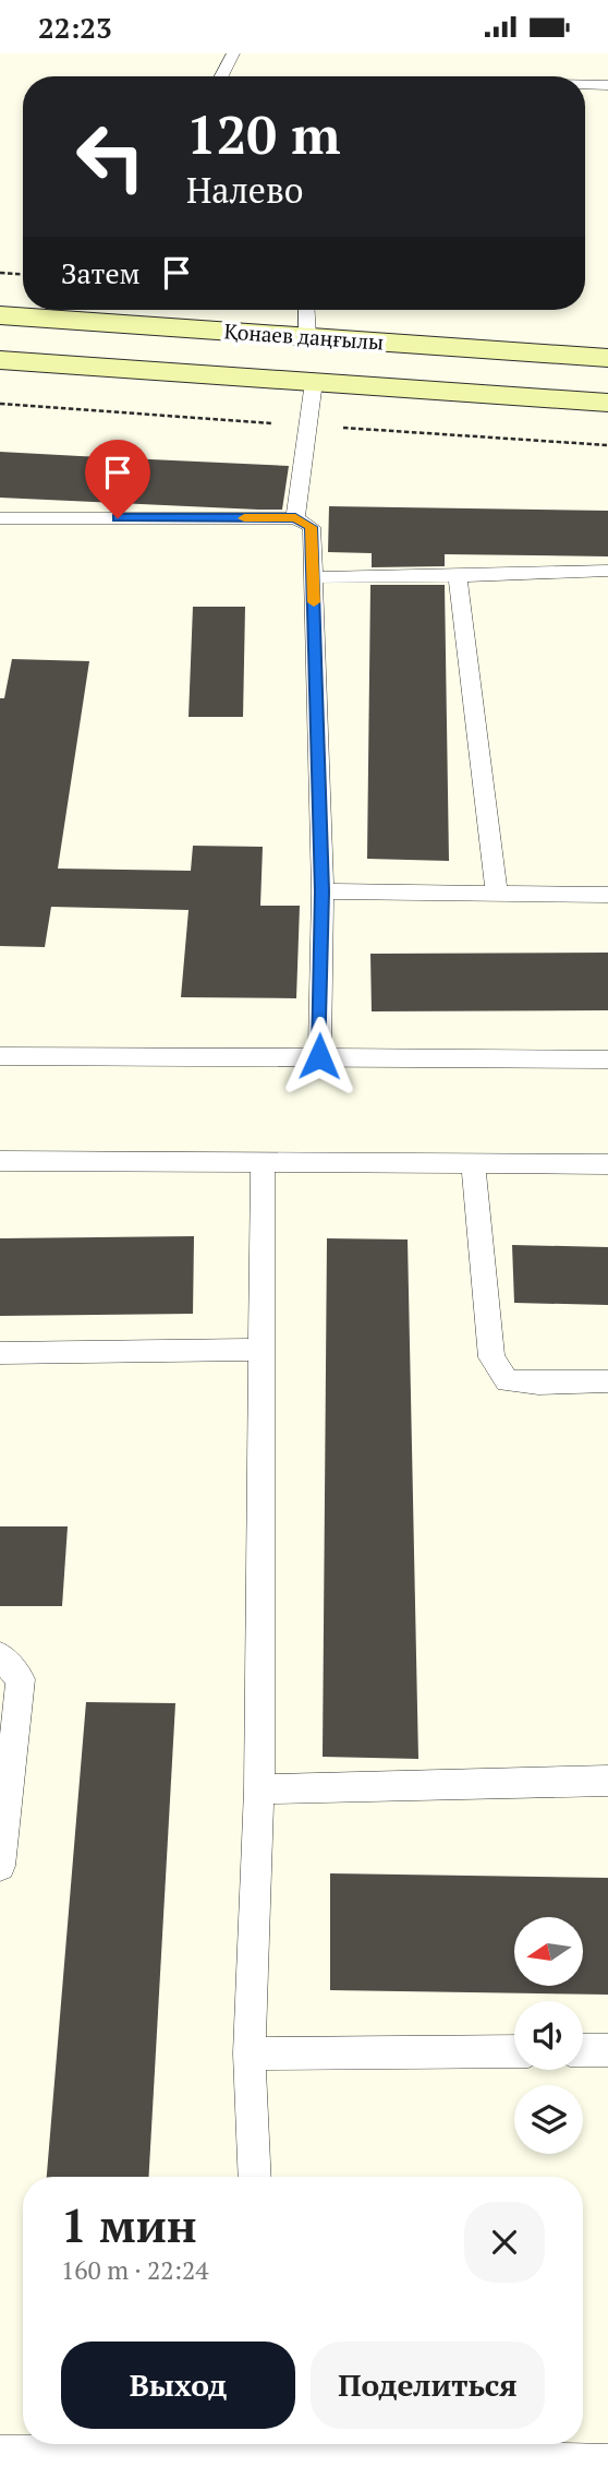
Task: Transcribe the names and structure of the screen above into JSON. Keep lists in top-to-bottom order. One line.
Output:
{"streets":{"main road":["Қонаев даңғылы"]},"north":"left","page":{"status":"22:23","turn":["120 m","Налево"],"then":"Затем","heading":["1 мин","160 m · 22:24"],"buttons":["Выход","Поделиться"]}}
